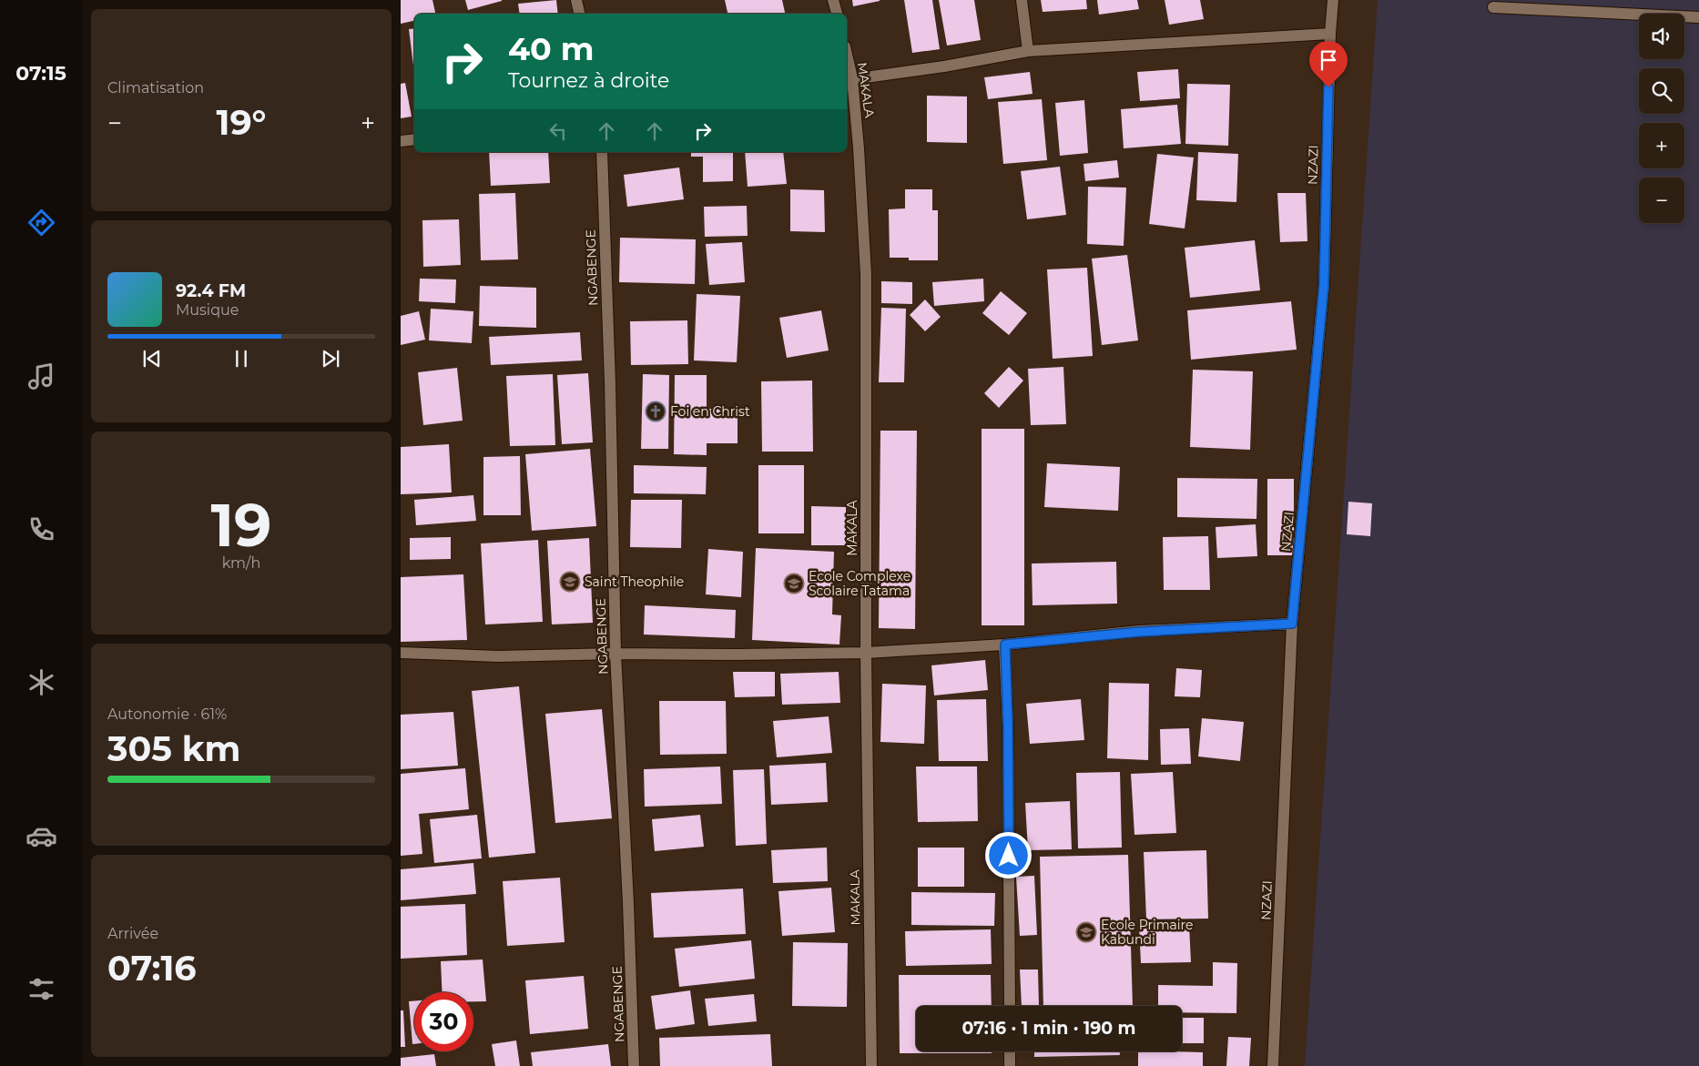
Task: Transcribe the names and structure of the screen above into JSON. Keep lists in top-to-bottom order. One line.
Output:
{"streets":{"street":["MAKALA","NZAZI","NGABENGE"]},"places":{"church":["Foi en Christ"],"school or university":["Saint Theophile","Ecole Complexe Scolaire Tatama","Ecole Primaire Kabundi"]},"page":{"tabs":"07:15","tile":["Climatisation",["19","km/h"],["Autonomie · 61%","305 km"],["Arrivée","07:16"]],"map_buttons":["+","−"],"turn":["40 m","Tournez à droite"],"heat":["−","19°","+"],"song":["92.4 FM","Musique"],"limit":"30","trip":"07:16 · 1 min · 190 m"}}
